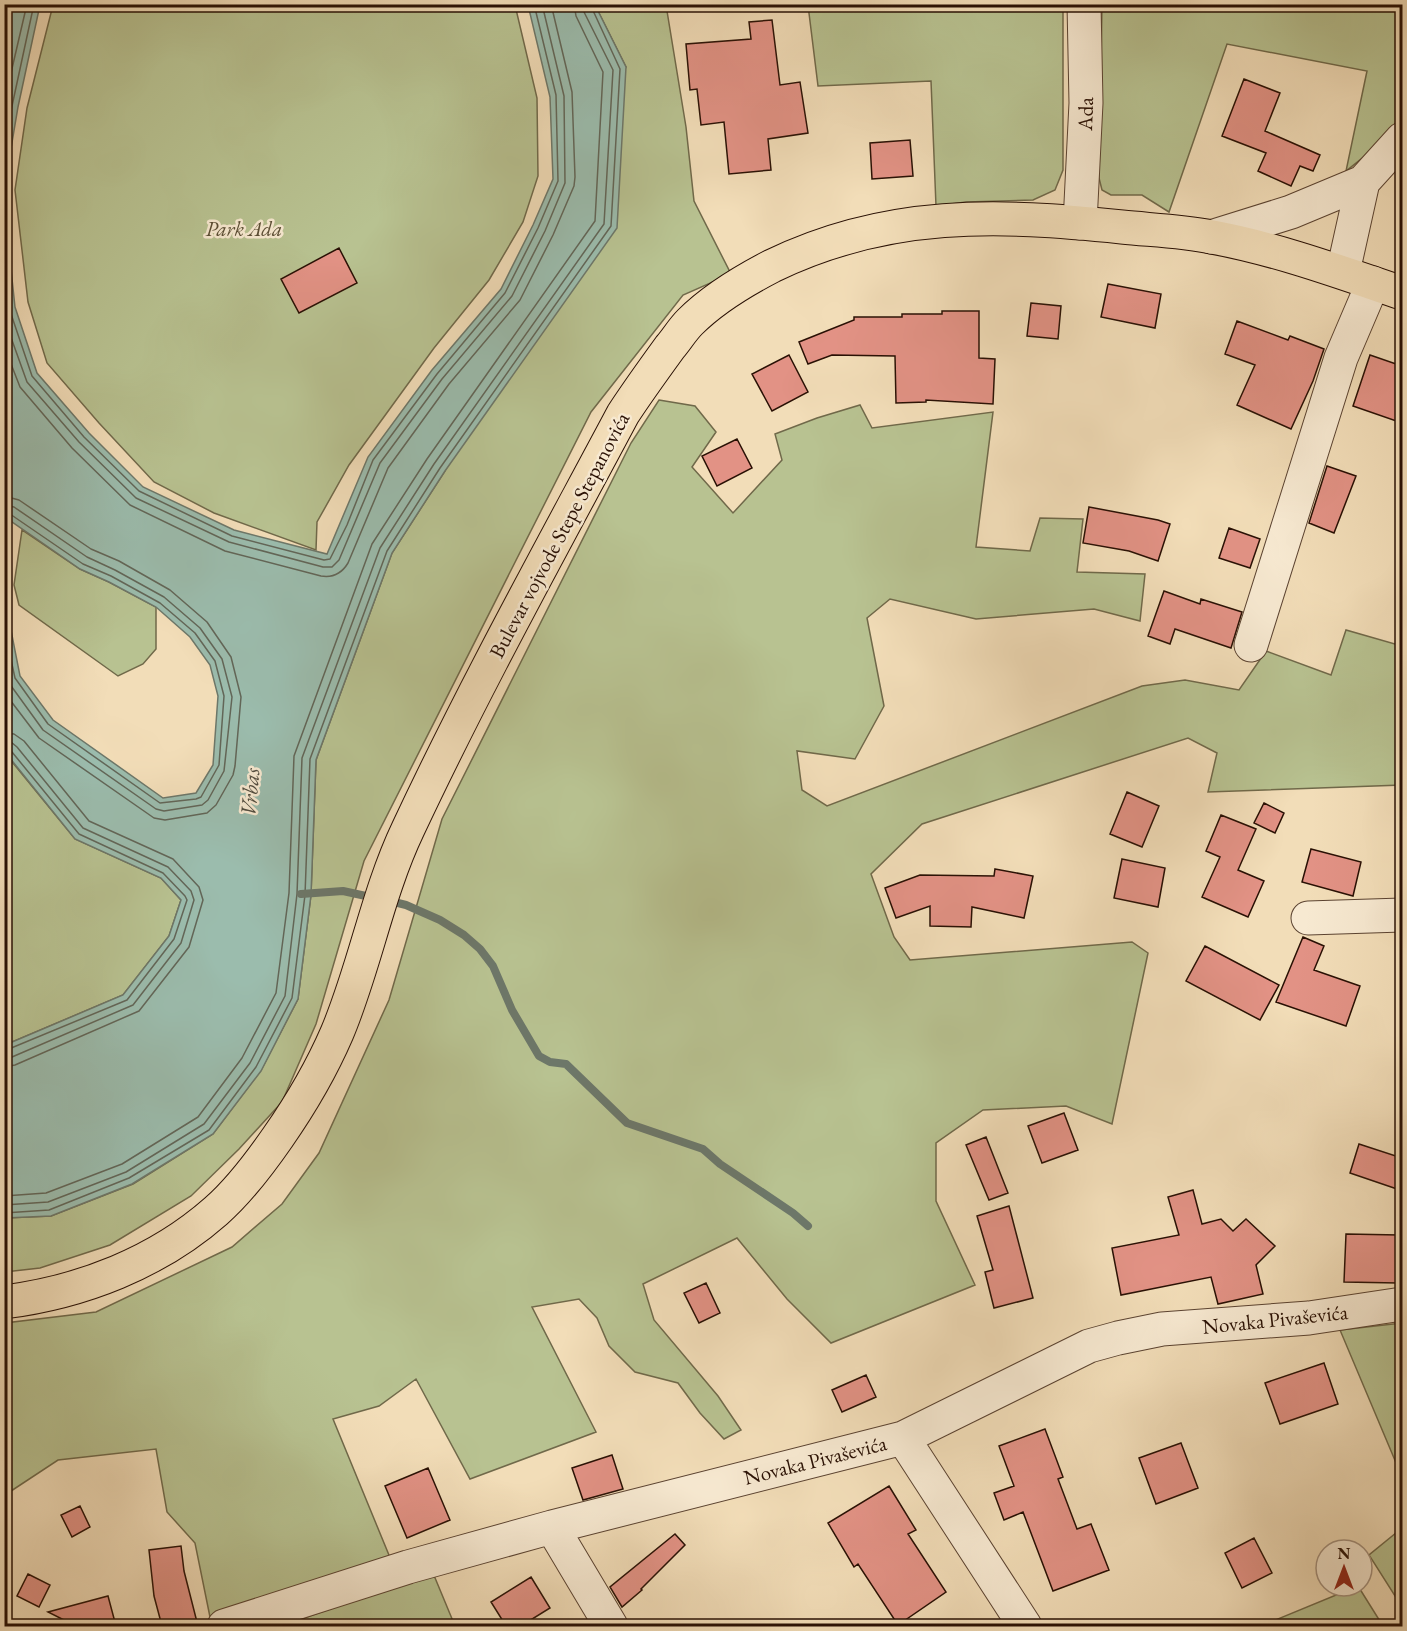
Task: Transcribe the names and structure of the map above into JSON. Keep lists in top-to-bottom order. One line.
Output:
{"streets":{"main road":["Bulevar vojvode Stepe Stepanovića"],"street":["Ada","Novaka Pivaševića"]},"crossings":[["Ada","Bulevar vojvode Stepe Stepanovića"]],"water":["Vrbas"],"parks":["Park Ada"],"north":"top"}
